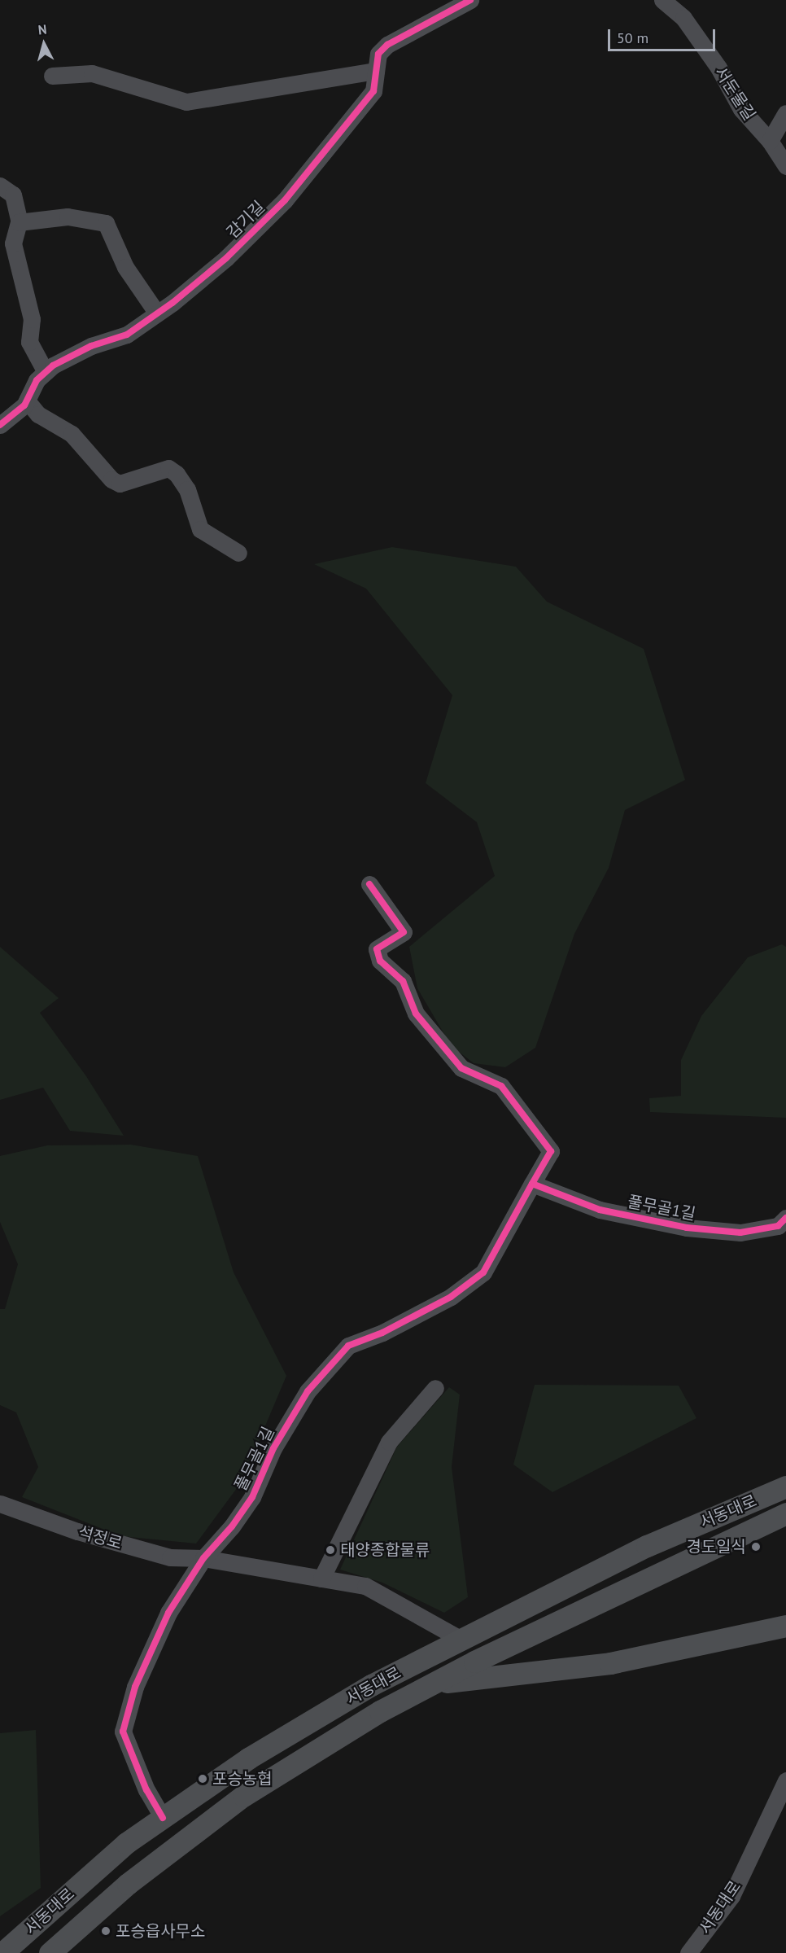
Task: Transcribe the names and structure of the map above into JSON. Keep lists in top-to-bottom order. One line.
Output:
{"streets":{"main road":["서동대로"],"street":["서둔물길","감기길","풀무골1길","석정로"]},"crossings":[["풀무골1길","서동대로"],["풀무골1길","석정로"]],"places":["경도일식","태양종합물류","포승농협","포승읍사무소"],"scale_bar":"50 m","north":"top"}
